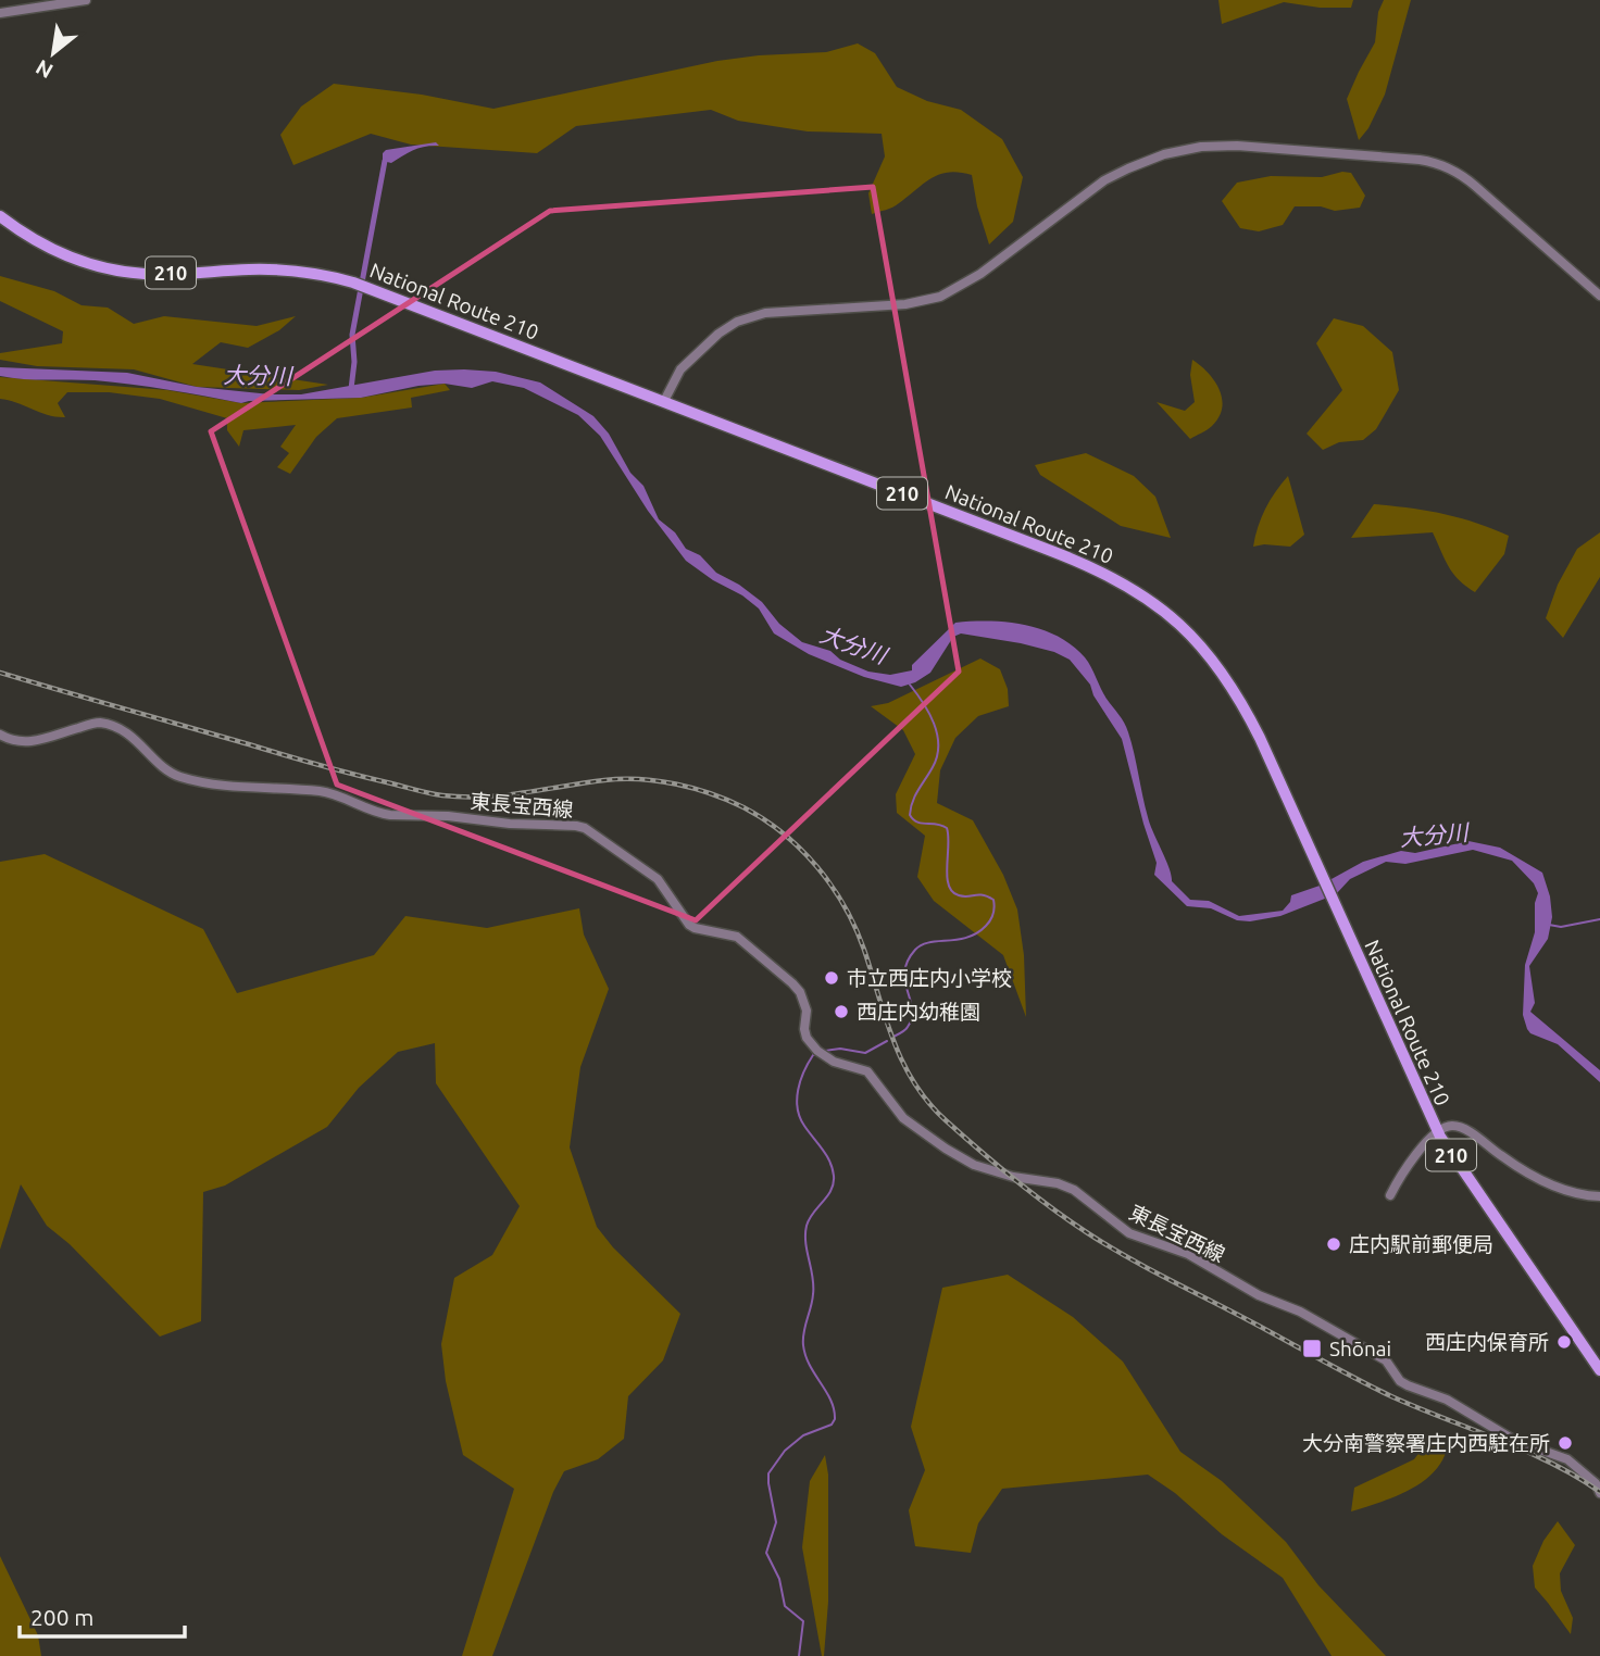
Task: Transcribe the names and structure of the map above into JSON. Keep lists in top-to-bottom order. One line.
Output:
{"streets":{"highway":["210","National Route 210"],"main road":["東長宝西線"]},"water":["大分川"],"places":{"other":["市立西庄内小学校","西庄内幼稚園","庄内駅前郵便局","西庄内保育所","大分南警察署庄内西駐在所"],"transit":["Shōnai"]},"scale_bar":"200 m","north":"bottom left"}
